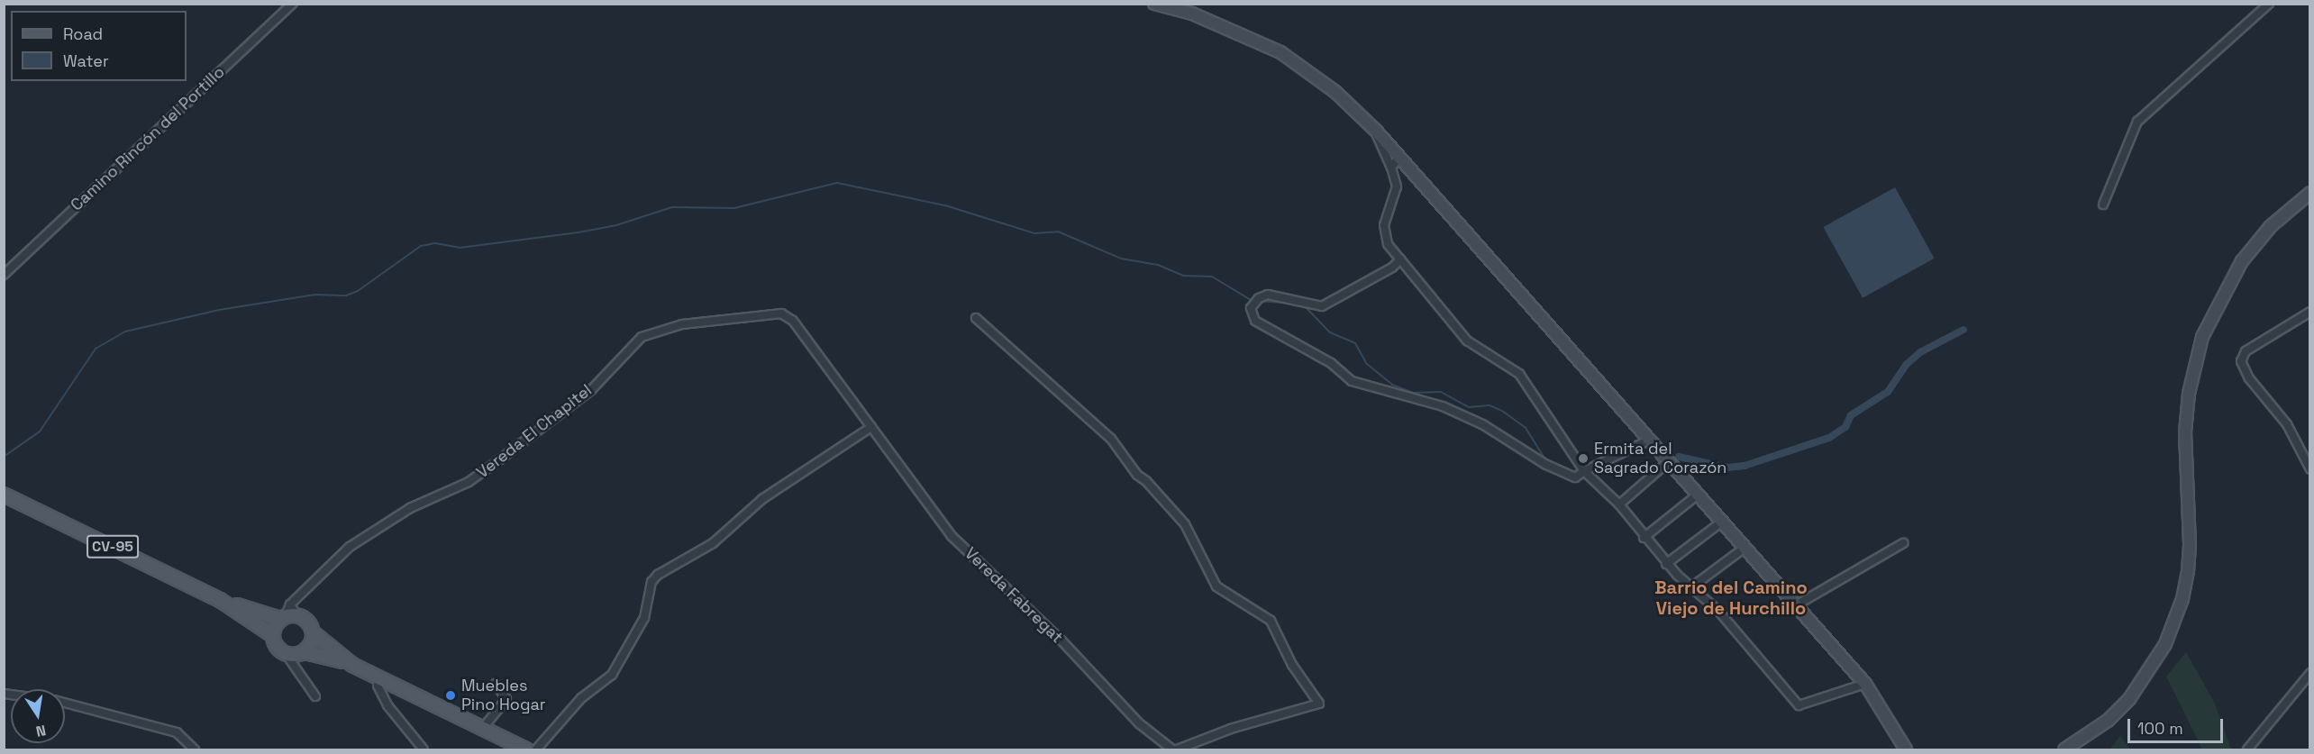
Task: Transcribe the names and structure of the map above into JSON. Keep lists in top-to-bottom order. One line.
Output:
{"streets":{"main road":["CV-95"],"street":["Camino Rincón del Portillo","Vereda El Chapitel","Vereda Fabregat"]},"crossings":[["Vereda El Chapitel","CV-95"],["Vereda El Chapitel","Vereda Fabregat"]],"districts":["Barrio del Camino Viejo de Hurchillo"],"places":["Ermita del Sagrado Corazón","Muebles Pino Hogar"],"legend":["Road","Water"],"scale_bar":"100 m","north":"bottom"}
